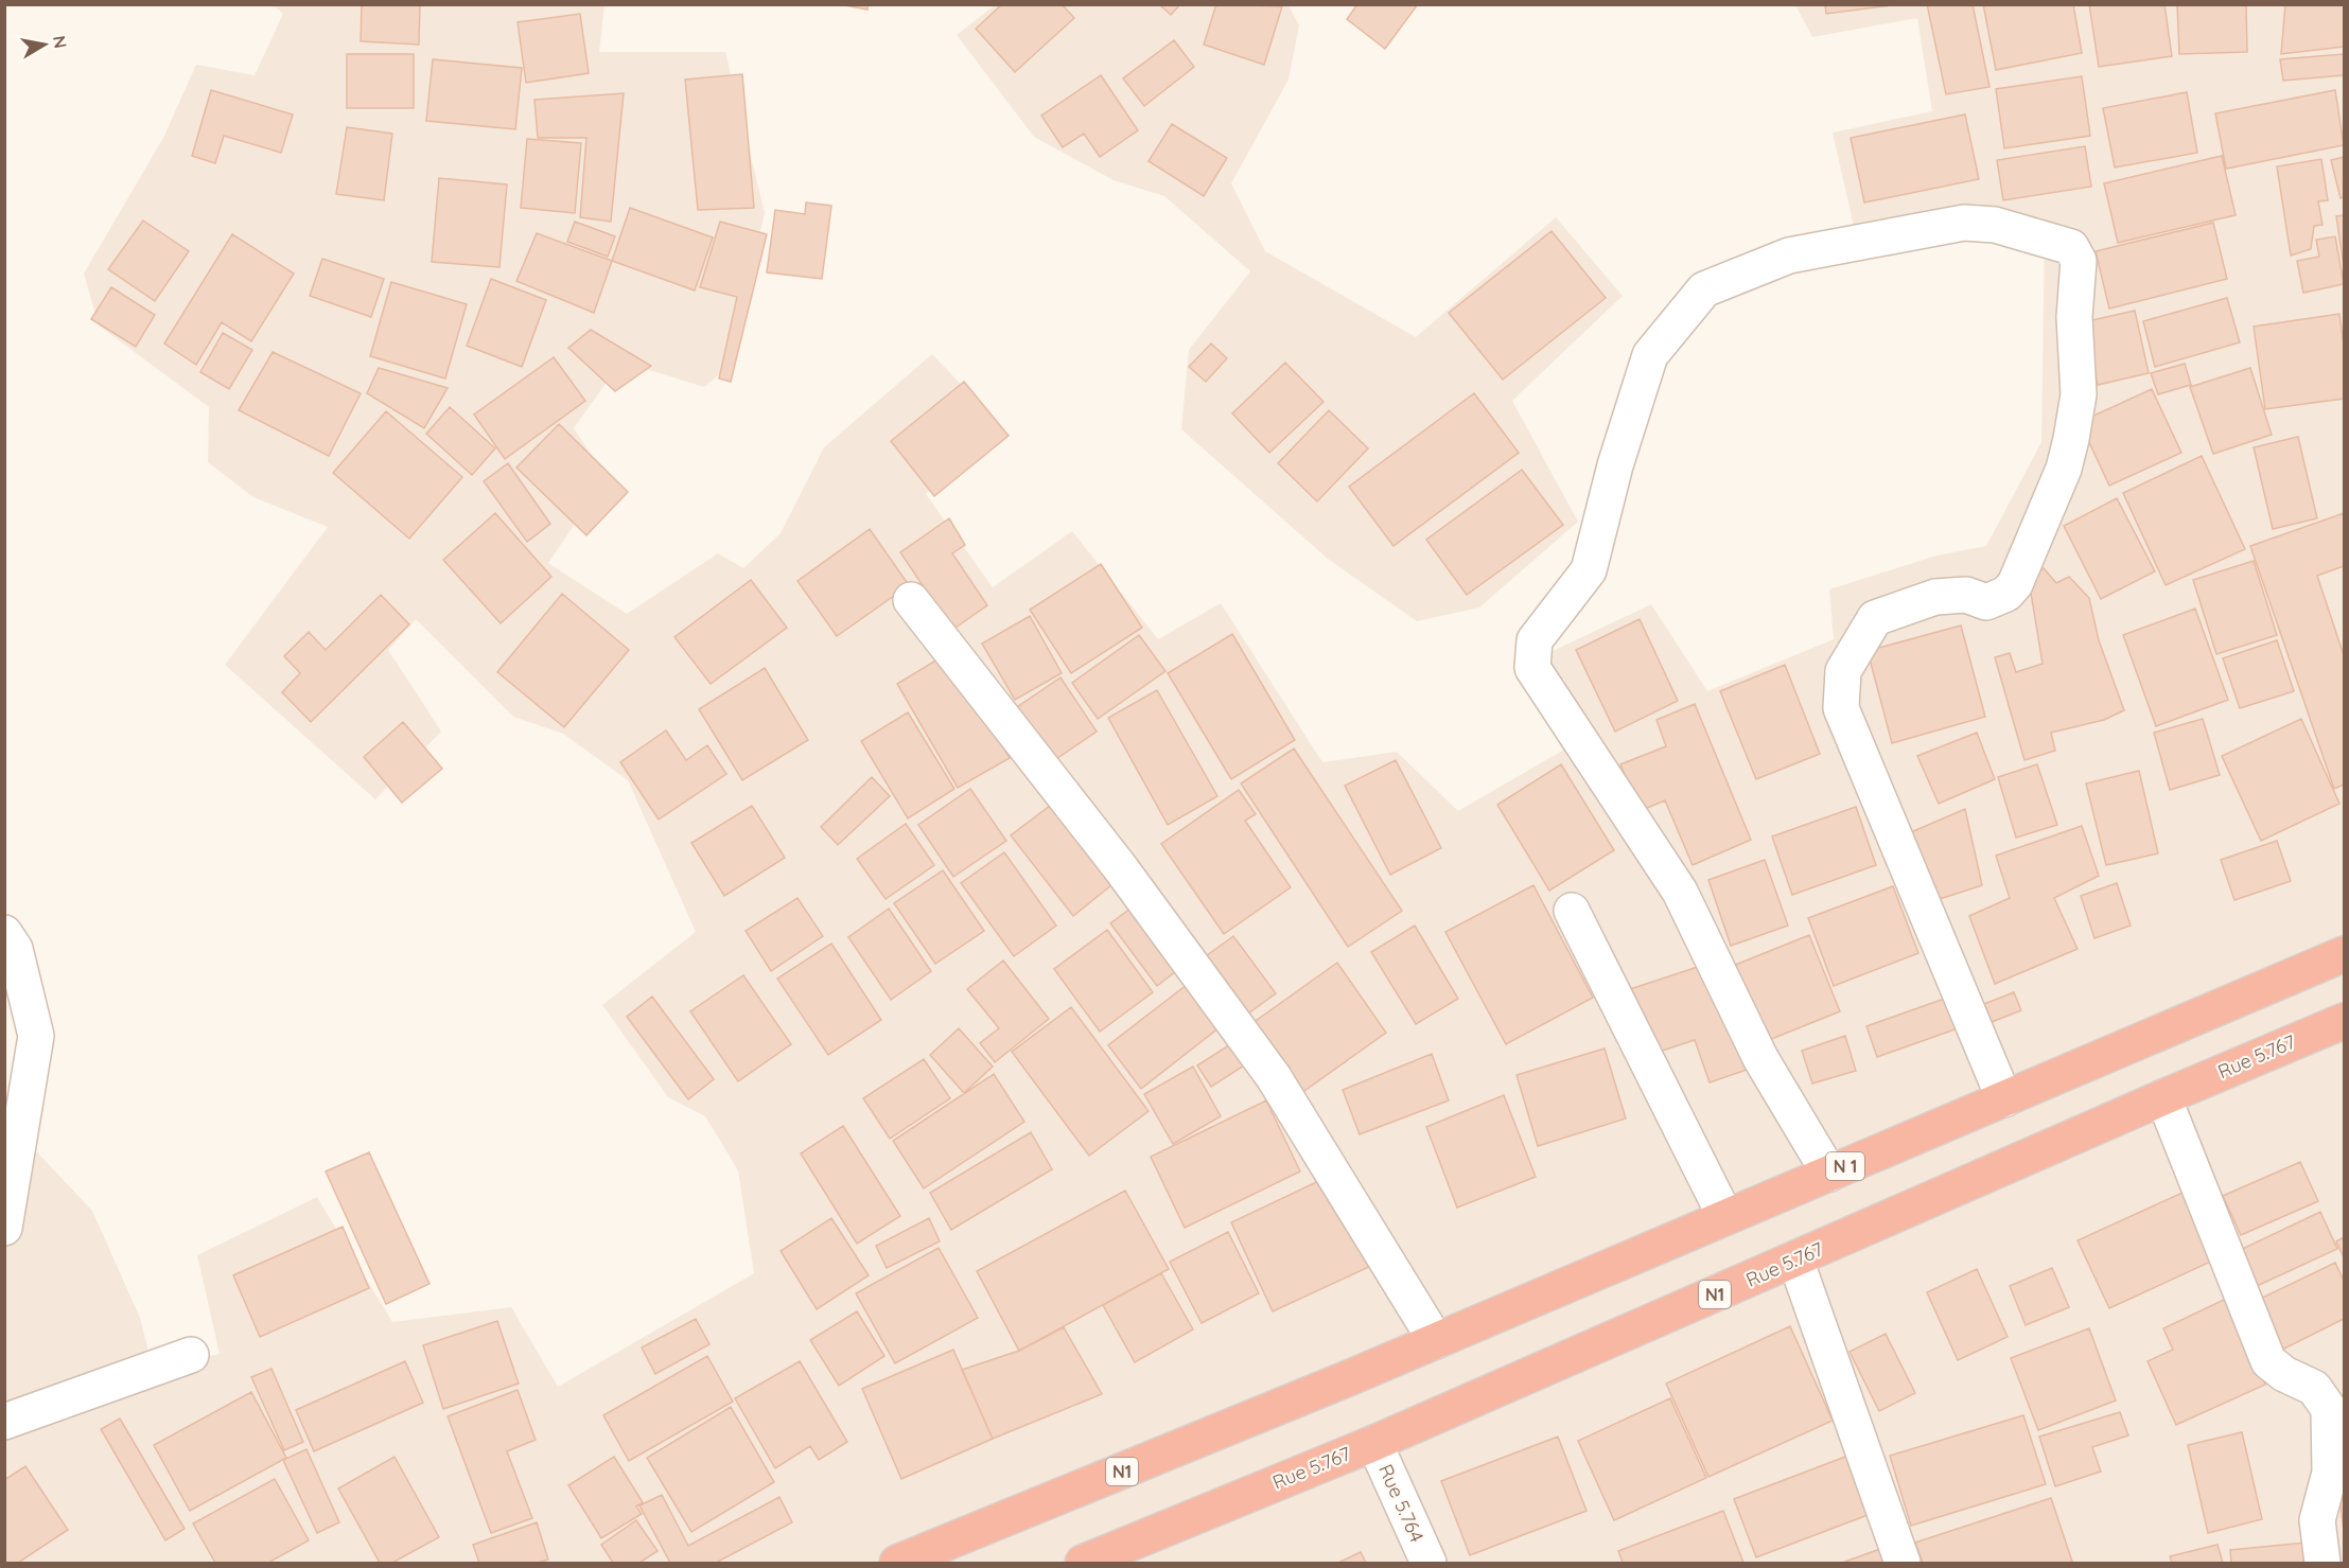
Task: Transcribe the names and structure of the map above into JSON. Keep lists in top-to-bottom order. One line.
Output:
{"streets":{"highway":["Rue 5.767","N 1","N1"],"street":["Rue 5.764"]},"crossings":[["Rue 5.767","Rue 5.764"],["N 1","N1"]],"north":"right"}
